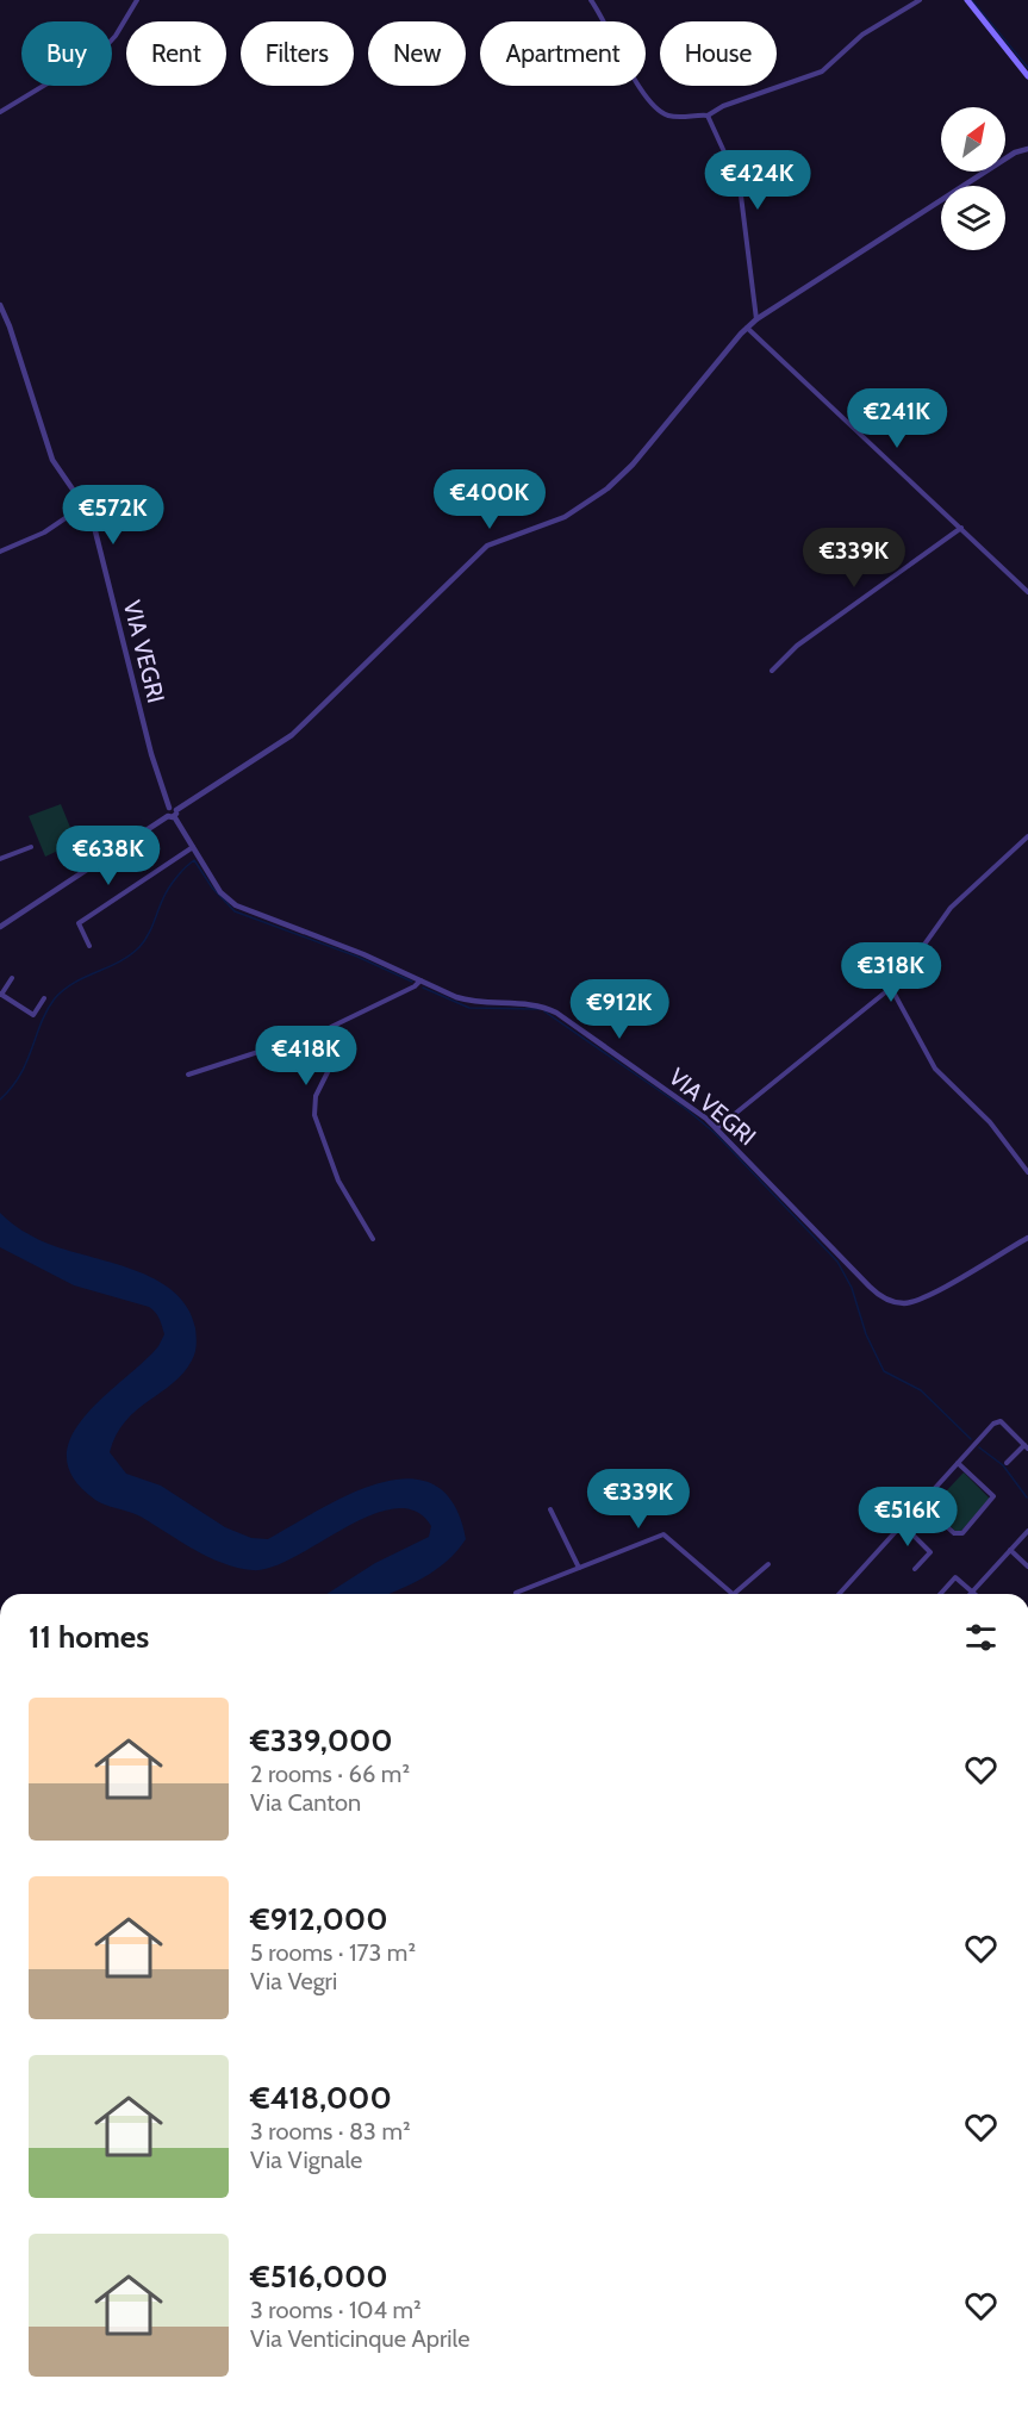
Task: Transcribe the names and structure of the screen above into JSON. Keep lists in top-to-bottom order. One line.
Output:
{"streets":{"street":["VIA VEGRI"]},"north":"top right","page":{"chip":["Buy","Rent","Filters","New","Apartment","House"],"price":["€424K","€241K","€400K","€572K","€339K","€638K","€318K","€912K","€418K","€339K","€516K"],"heading":"11 homes","list":[{"name":"€339,000","note":"2 rooms · 66 m² · Via Canton"},{"name":"€912,000","note":"5 rooms · 173 m² · Via Vegri"},{"name":"€418,000","note":"3 rooms · 83 m² · Via Vignale"},{"name":"€516,000","note":"3 rooms · 104 m² · Via Venticinque Aprile"}]}}
